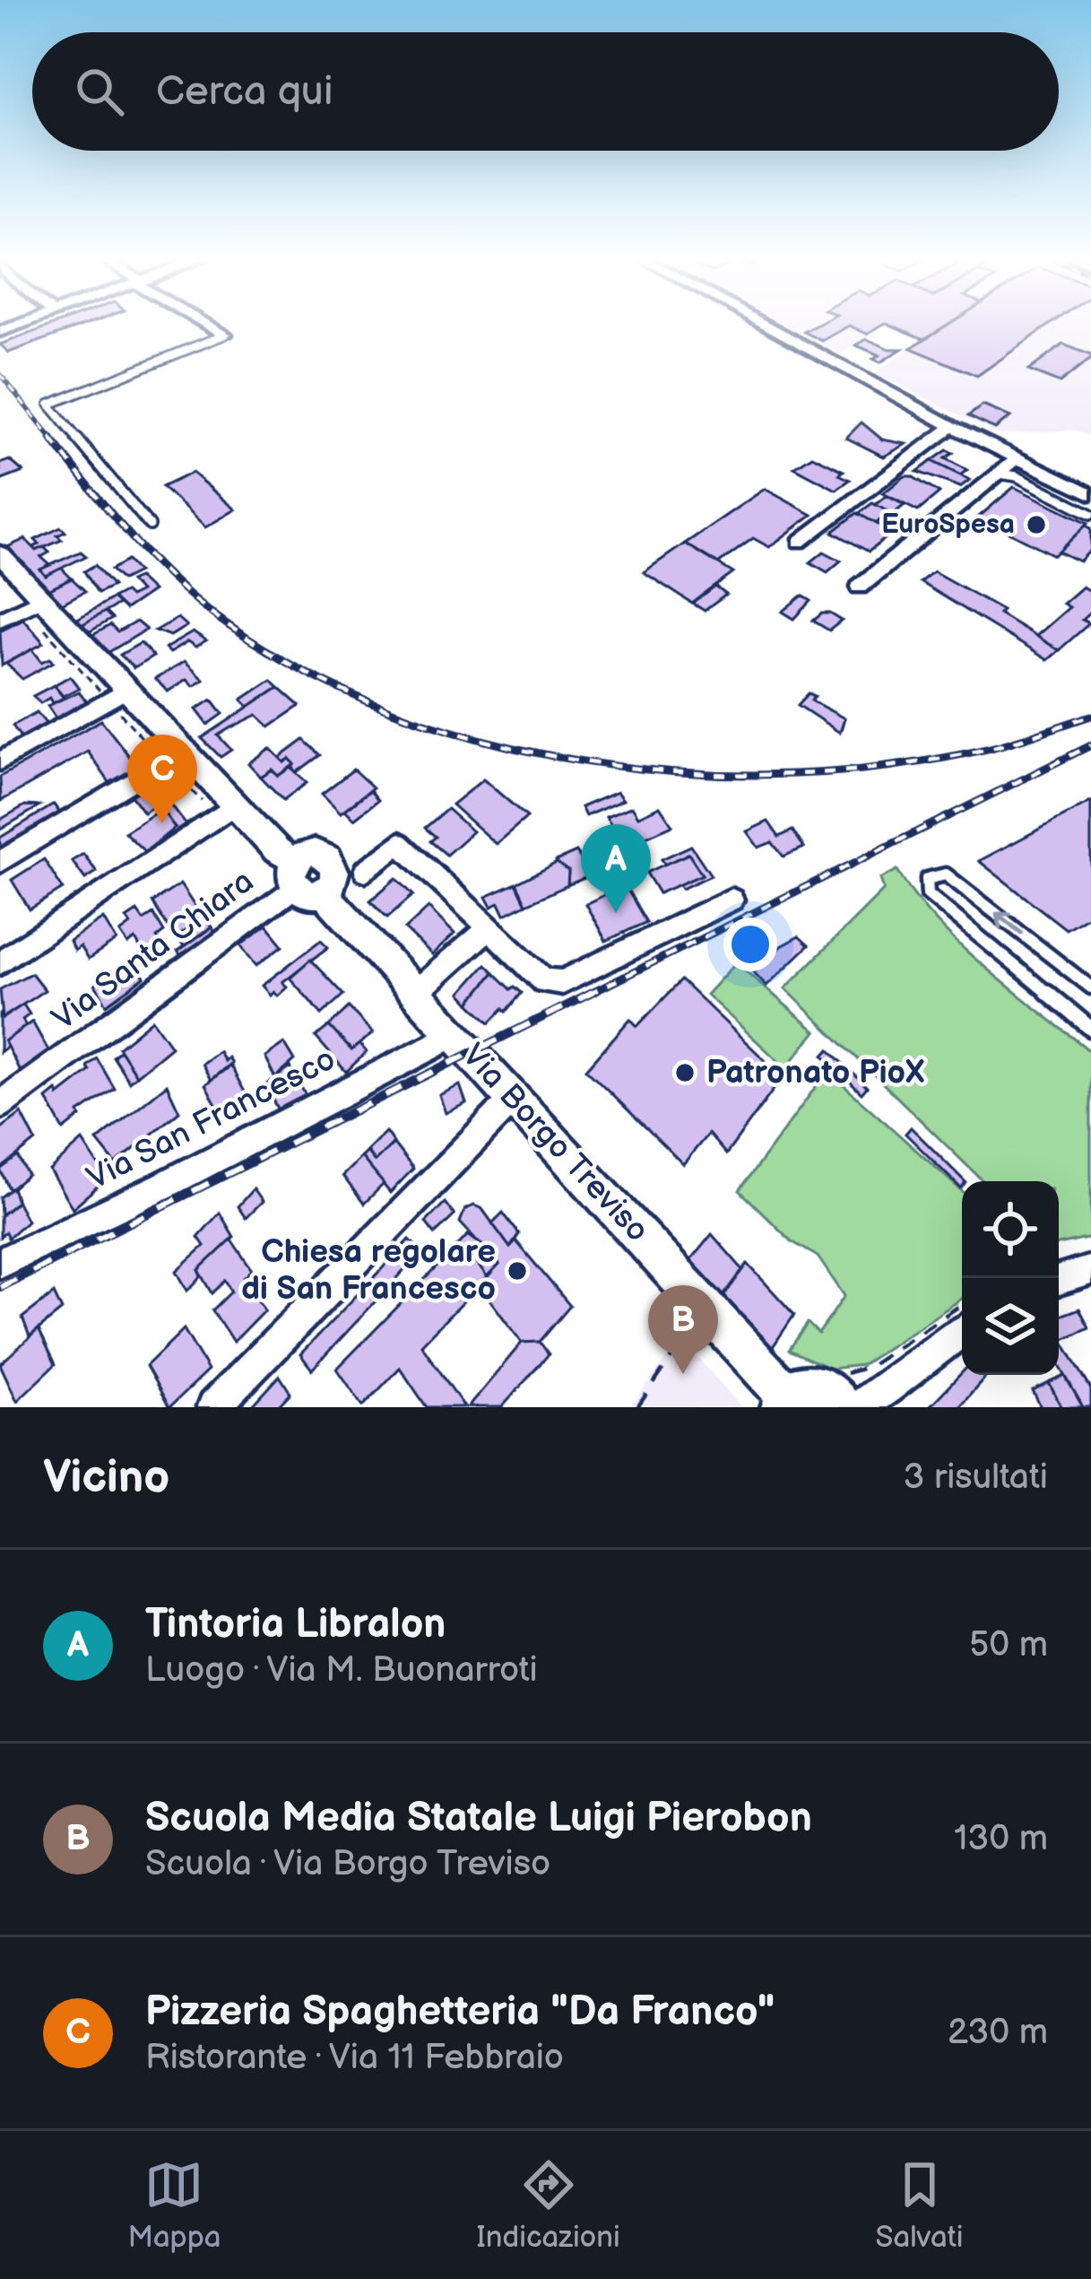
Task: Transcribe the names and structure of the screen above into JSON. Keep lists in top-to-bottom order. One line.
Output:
{"streets":{"street":["Via Santa Chiara","Via San Francesco","Via Borgo Treviso"]},"crossings":[["Via Santa Chiara","Via Borgo Treviso"],["Via San Francesco","Via Borgo Treviso"]],"places":["EuroSpesa","Patronato PioX","Chiesa regolare di San Francesco"],"page":{"search":"Cerca qui","pins":["C","A","B"],"heading":["Vicino","3 risultati"],"list":[{"mark":"A","name":"Tintoria Libralon","note":"Luogo · Via M. Buonarroti","value":"50 m"},{"mark":"B","name":"Scuola Media Statale Luigi Pierobon","note":"Scuola · Via Borgo Treviso","value":"130 m"},{"mark":"C","name":"Pizzeria Spaghetteria \"Da Franco\"","note":"Ristorante · Via 11 Febbraio","value":"230 m"}],"nav":["Mappa","Indicazioni","Salvati"]}}
